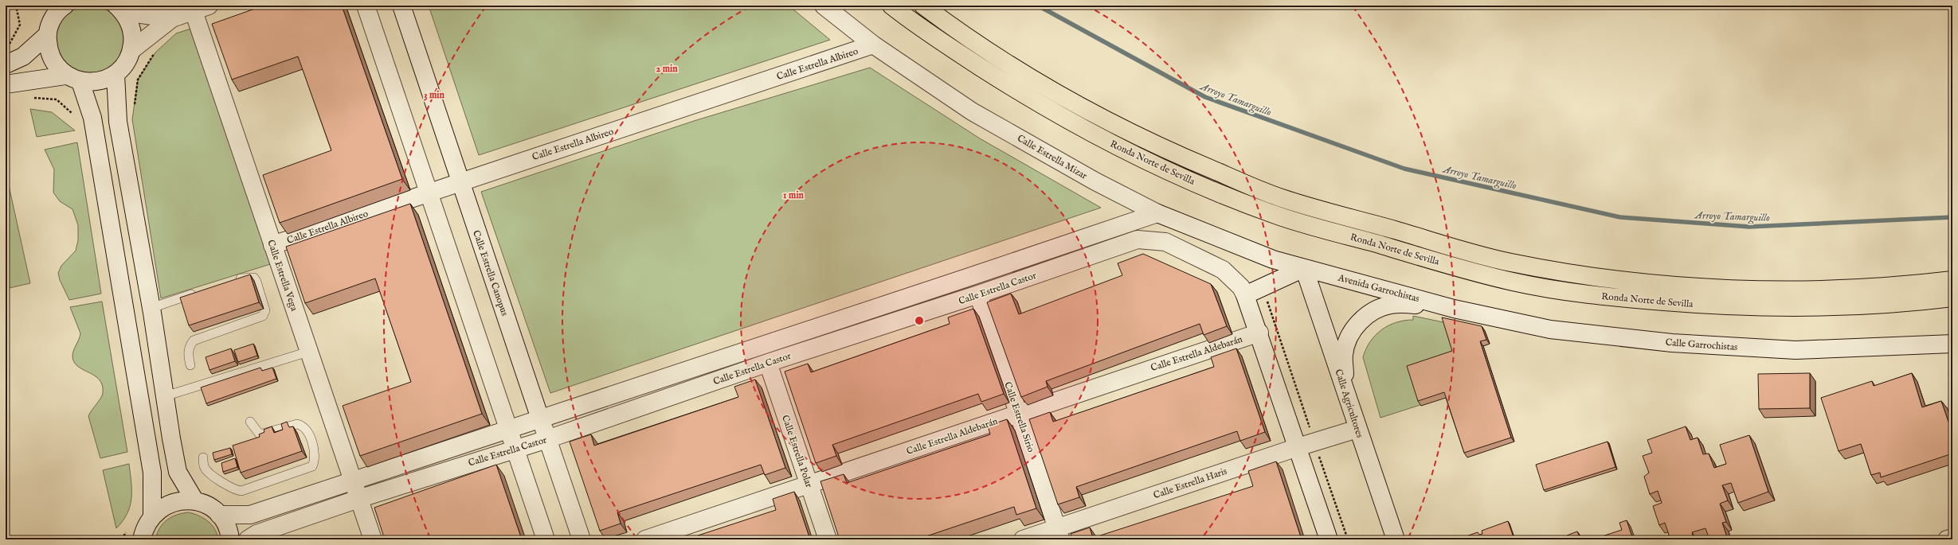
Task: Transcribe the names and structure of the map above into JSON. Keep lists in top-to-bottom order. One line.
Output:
{"streets":{"highway":["Ronda Norte de Sevilla"],"street":["Calle Estrella Albireo","Calle Estrella Mizar","Calle Estrella Canopus","Calle Estrella Vega","Calle Estrella Castor","Avenida Garrochistas","Calle Garrochistas","Calle Estrella Aldebarán","Calle Agricultores","Calle Estrella Sirio","Calle Estrella Polar","Calle Estrella Haris"]},"crossings":[["Calle Estrella Albireo","Calle Estrella Mizar"],["Calle Estrella Albireo","Calle Estrella Canopus"],["Calle Estrella Albireo","Calle Estrella Vega"],["Calle Estrella Mizar","Calle Estrella Castor"],["Calle Estrella Mizar","Avenida Garrochistas"],["Calle Estrella Mizar","Calle Agricultores"],["Calle Estrella Canopus","Calle Estrella Castor"],["Calle Estrella Vega","Calle Estrella Castor"],["Calle Estrella Castor","Calle Estrella Sirio"],["Calle Estrella Castor","Calle Estrella Polar"],["Avenida Garrochistas","Calle Garrochistas"],["Avenida Garrochistas","Calle Agricultores"],["Calle Estrella Aldebarán","Calle Estrella Sirio"],["Calle Estrella Aldebarán","Calle Estrella Polar"],["Calle Agricultores","Calle Estrella Haris"],["Calle Estrella Sirio","Calle Estrella Haris"]],"water":["Arroyo Tamarguillo"],"rings":["2 min","3 min","1 min"]}
